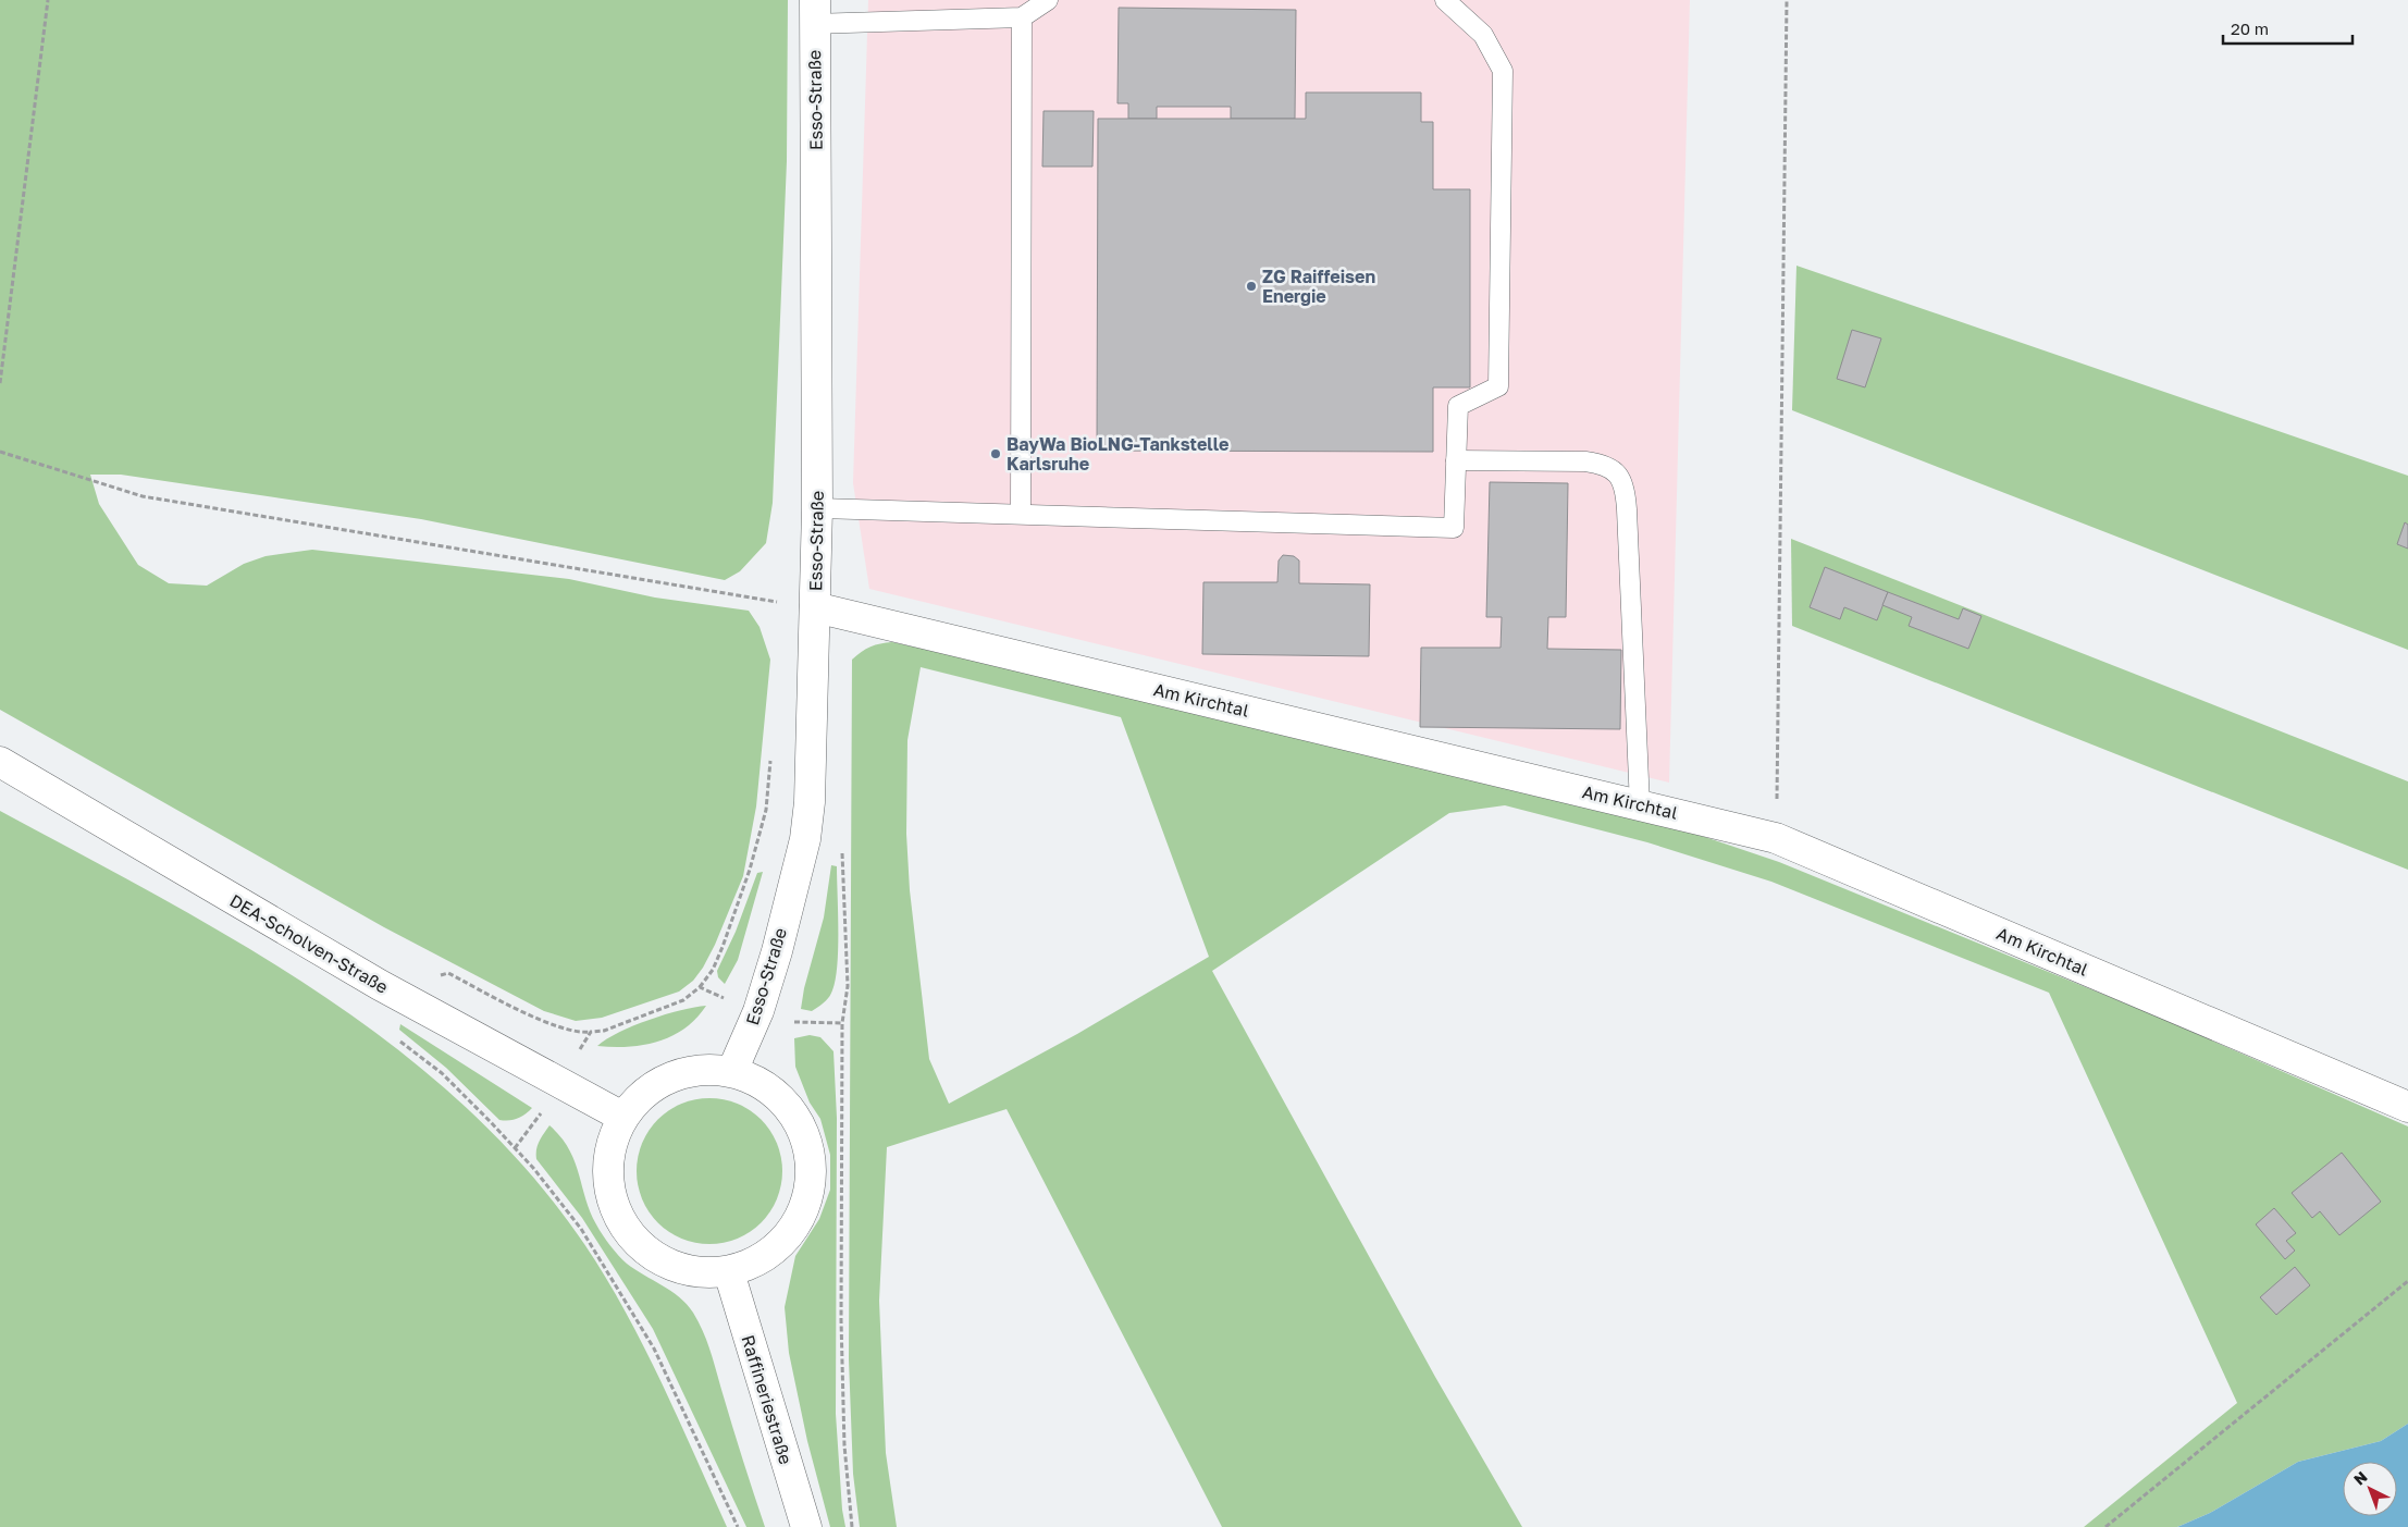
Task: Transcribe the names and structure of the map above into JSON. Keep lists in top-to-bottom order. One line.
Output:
{"streets":{"street":["Esso-Straße","Am Kirchtal","DEA-Scholven-Straße","Raffineriestraße"]},"crossings":[["Esso-Straße","Am Kirchtal"]],"places":["ZG Raiffeisen Energie","BayWa BioLNG-Tankstelle Karlsruhe"],"scale_bar":"20 m","north":"top left"}
